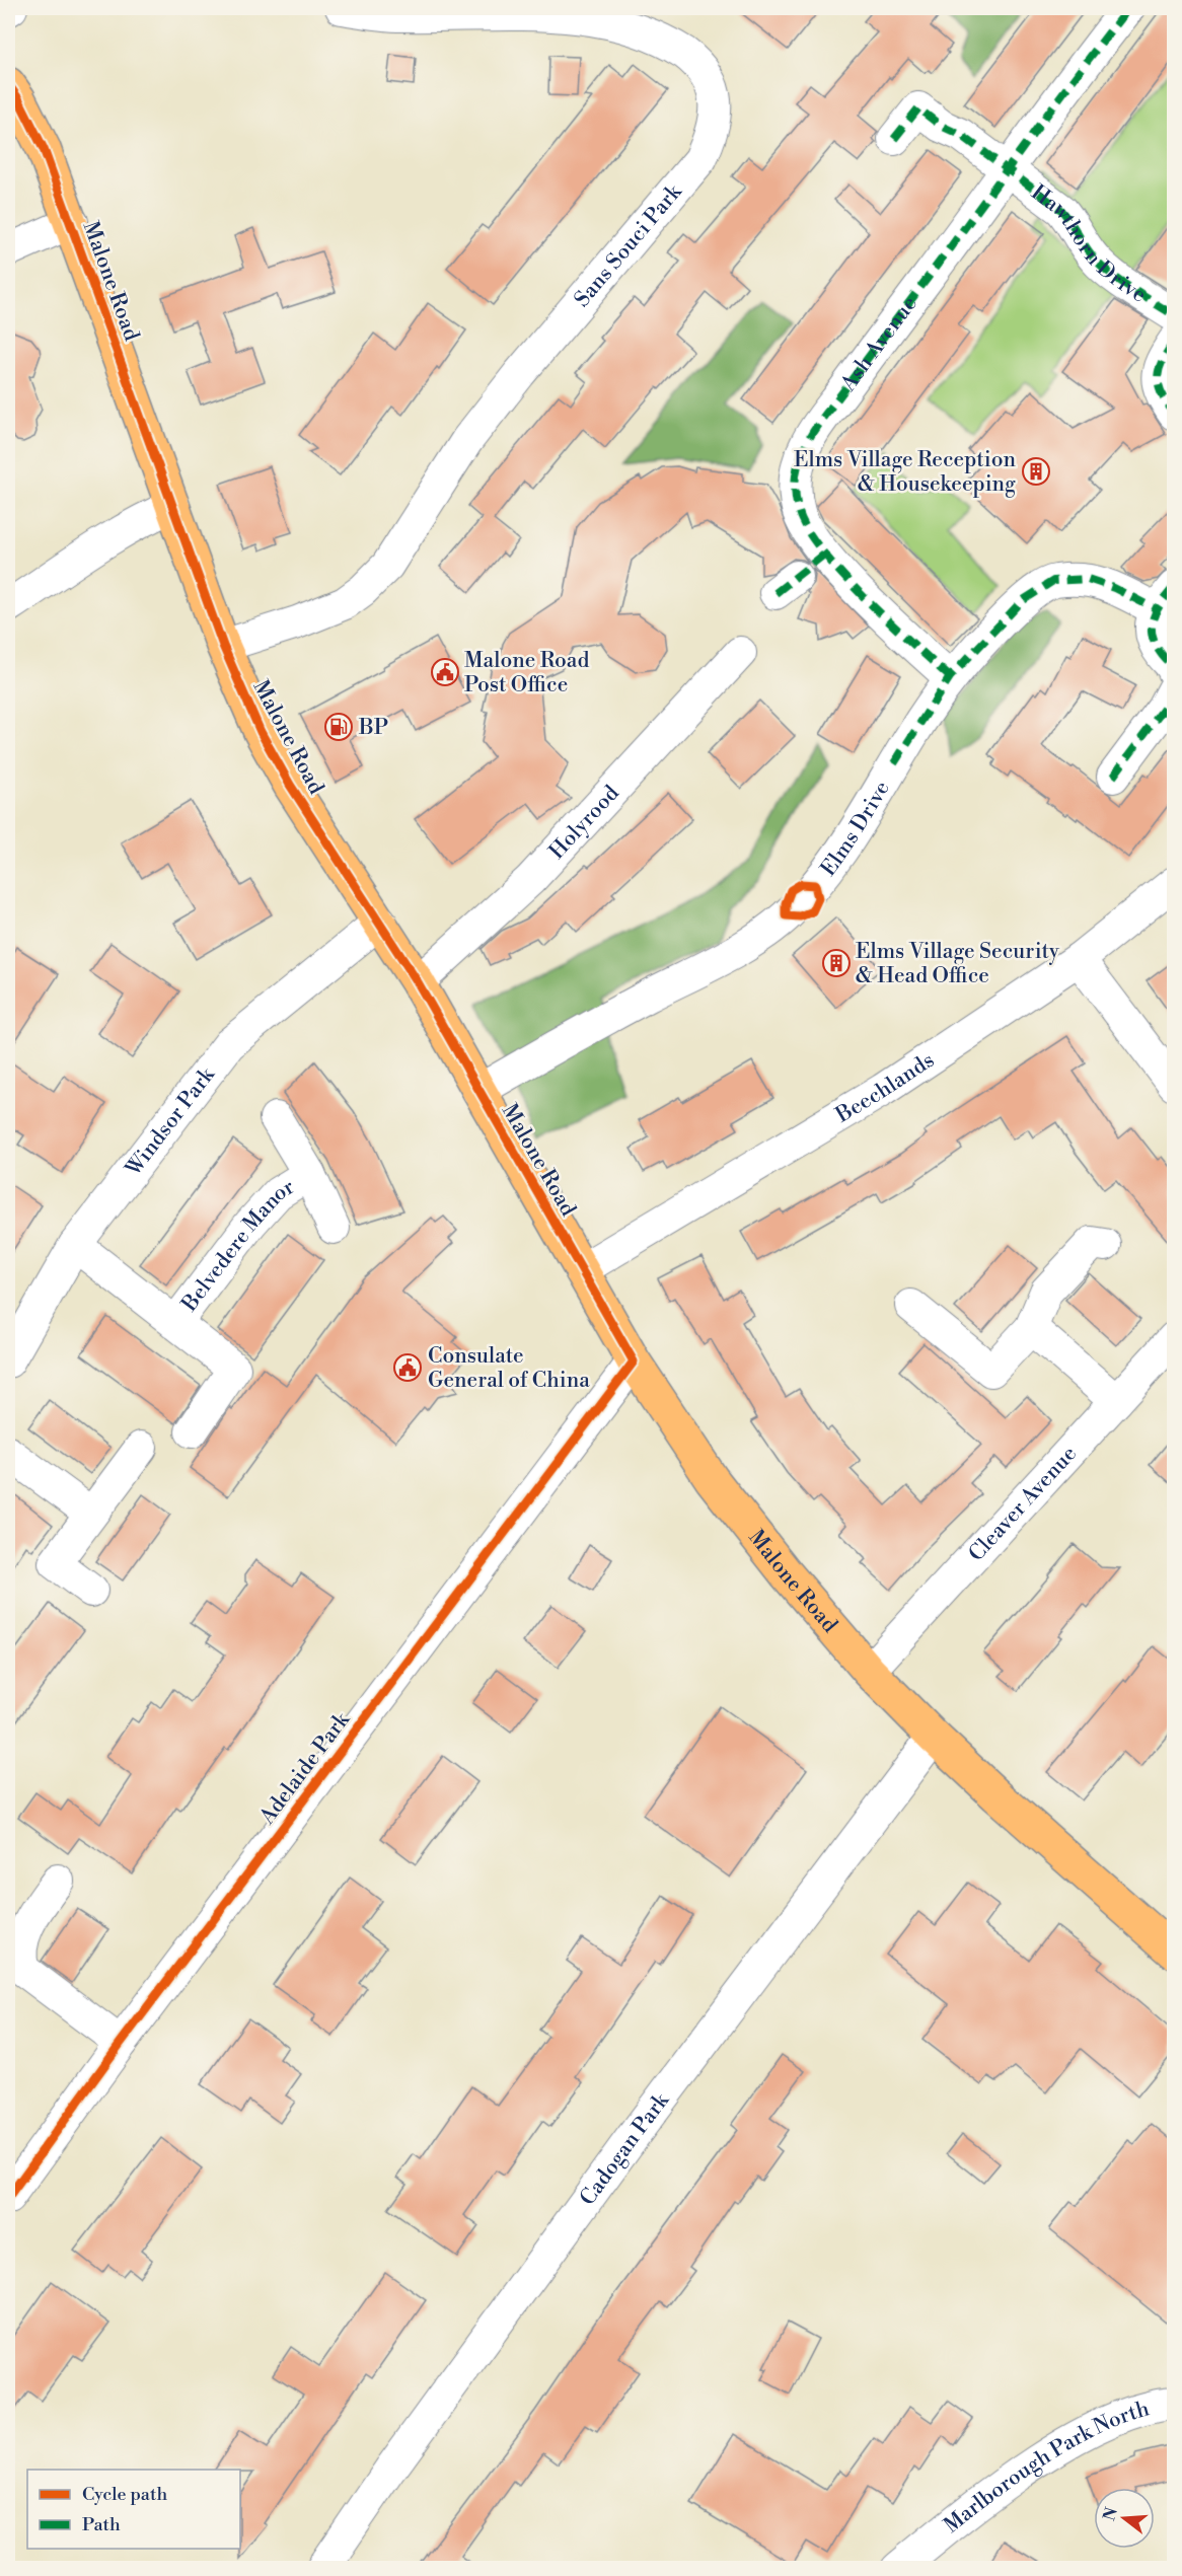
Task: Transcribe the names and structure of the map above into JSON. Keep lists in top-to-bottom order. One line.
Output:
{"streets":{"main road":["Malone Road"],"street":["Hawthorn Drive","Sans Souci Park","Ash Avenue","Holyrood","Elms Drive","Beechlands","Windsor Park","Belvedere Manor","Cleaver Avenue","Adelaide Park","Cadogan Park","Marlborough Park North"]},"crossings":[["Hawthorn Drive","Ash Avenue"],["Sans Souci Park","Malone Road"],["Malone Road","Holyrood"],["Malone Road","Elms Drive"],["Malone Road","Beechlands"],["Malone Road","Windsor Park"],["Malone Road","Cleaver Avenue"],["Malone Road","Adelaide Park"],["Malone Road","Cadogan Park"],["Ash Avenue","Elms Drive"],["Windsor Park","Belvedere Manor"]],"places":{"building":["Elms Village Reception & Housekeeping","Elms Village Security & Head Office"],"public building":["Malone Road Post Office","Consulate General of China"],"fuel station":["BP"]},"legend":["Cycle path","Path"],"north":"left"}
